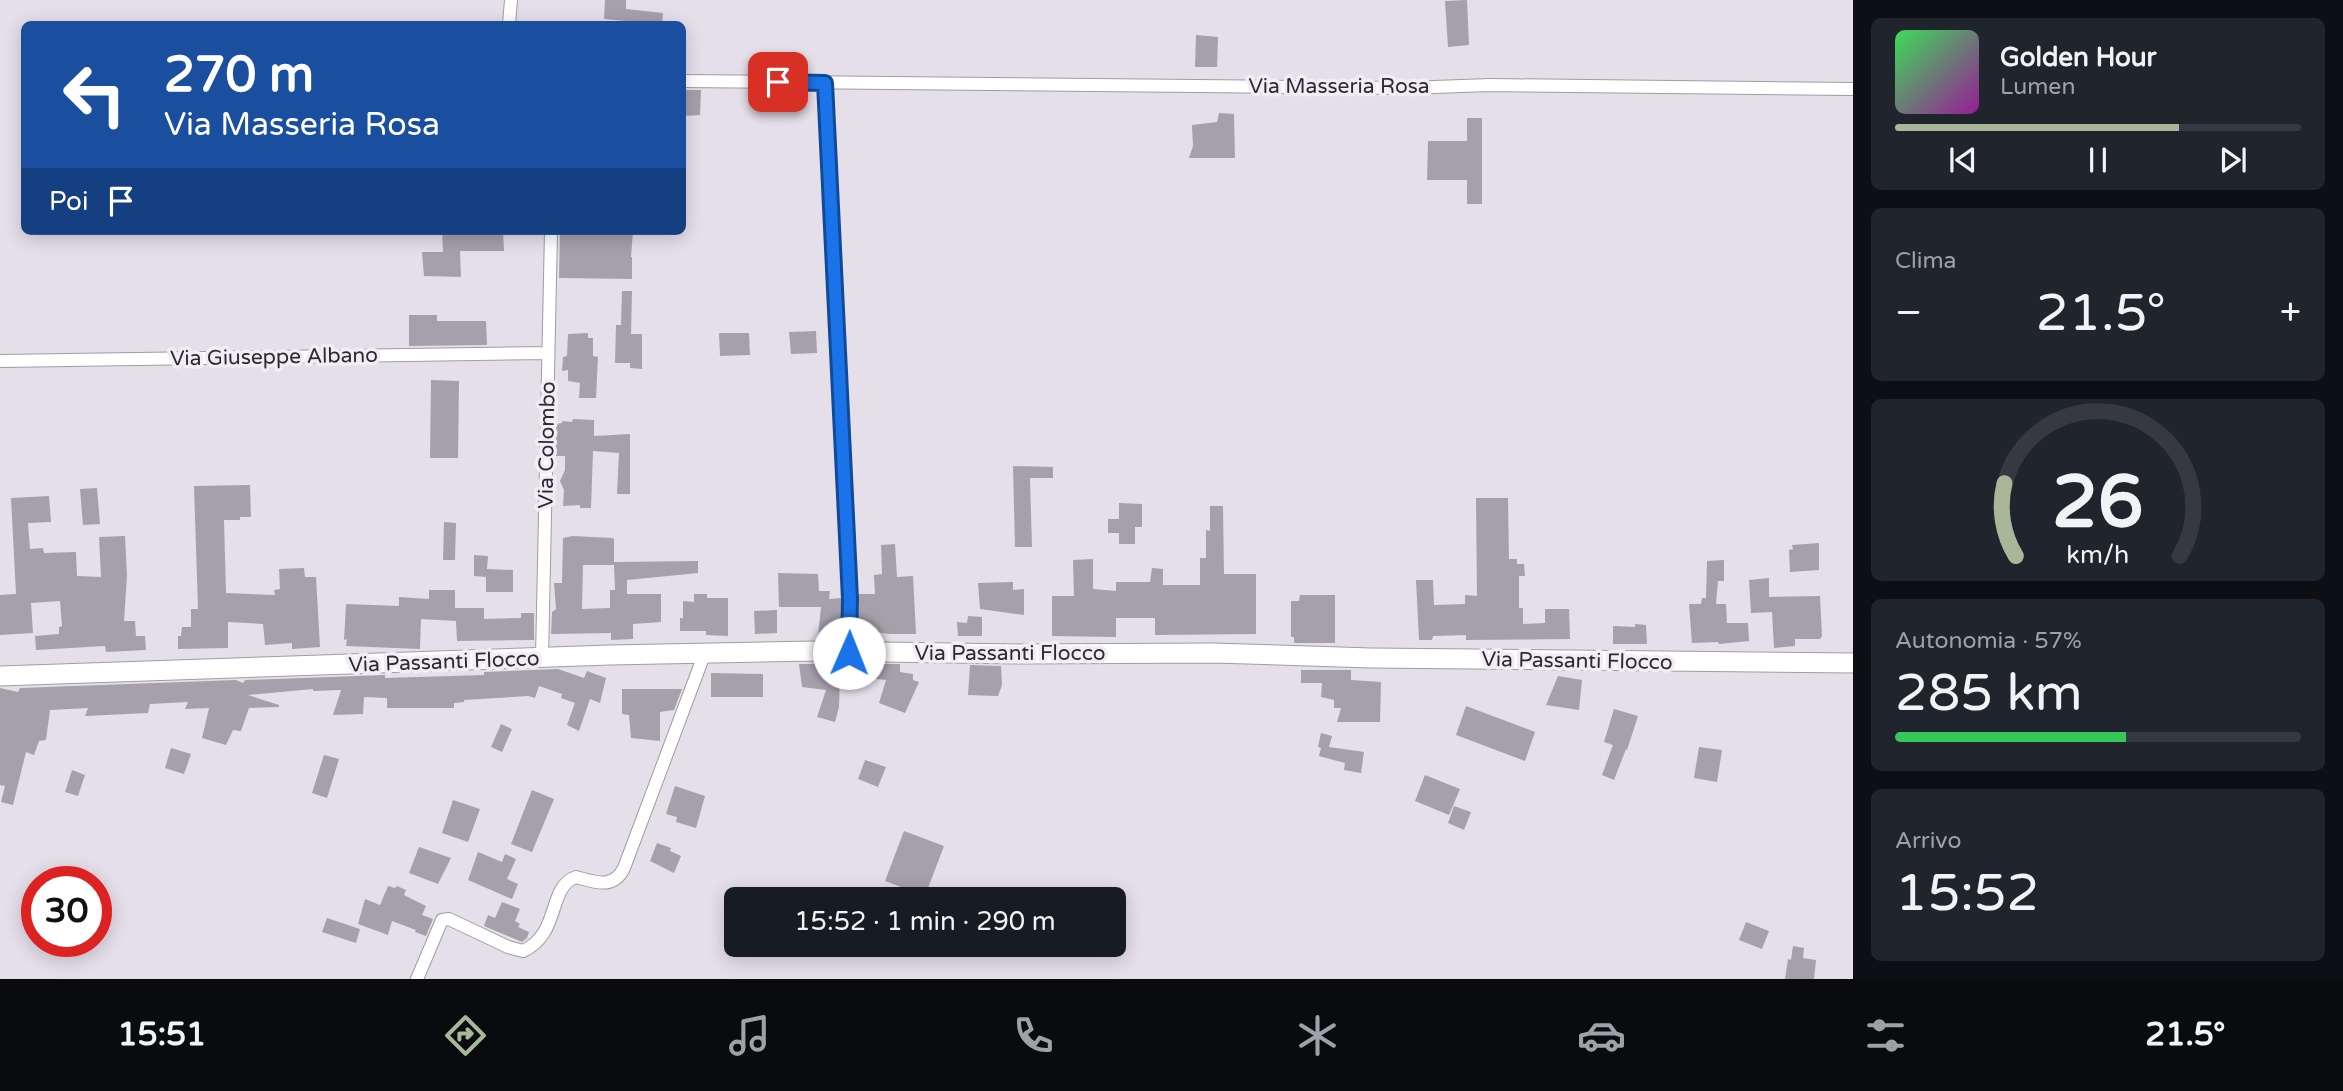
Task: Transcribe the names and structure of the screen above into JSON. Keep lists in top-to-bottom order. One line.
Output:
{"streets":{"main road":["Via Passanti Flocco"],"street":["Via Masseria Rosa","Via Giuseppe Albano","Via Colombo"]},"crossings":[["Via Giuseppe Albano","Via Colombo"],["Via Colombo","Via Passanti Flocco"]],"page":{"turn":["270 m","Via Masseria Rosa"],"song":["Golden Hour","Lumen"],"then":"Poi","tile":["Clima",["Autonomia · 57%","285 km"],["Arrivo","15:52"]],"heat":["−","21.5°","+"],"limit":"30","trip":"15:52 · 1 min · 290 m","tabs":["15:51","21.5°"],"gauge":["26","km/h"]}}
